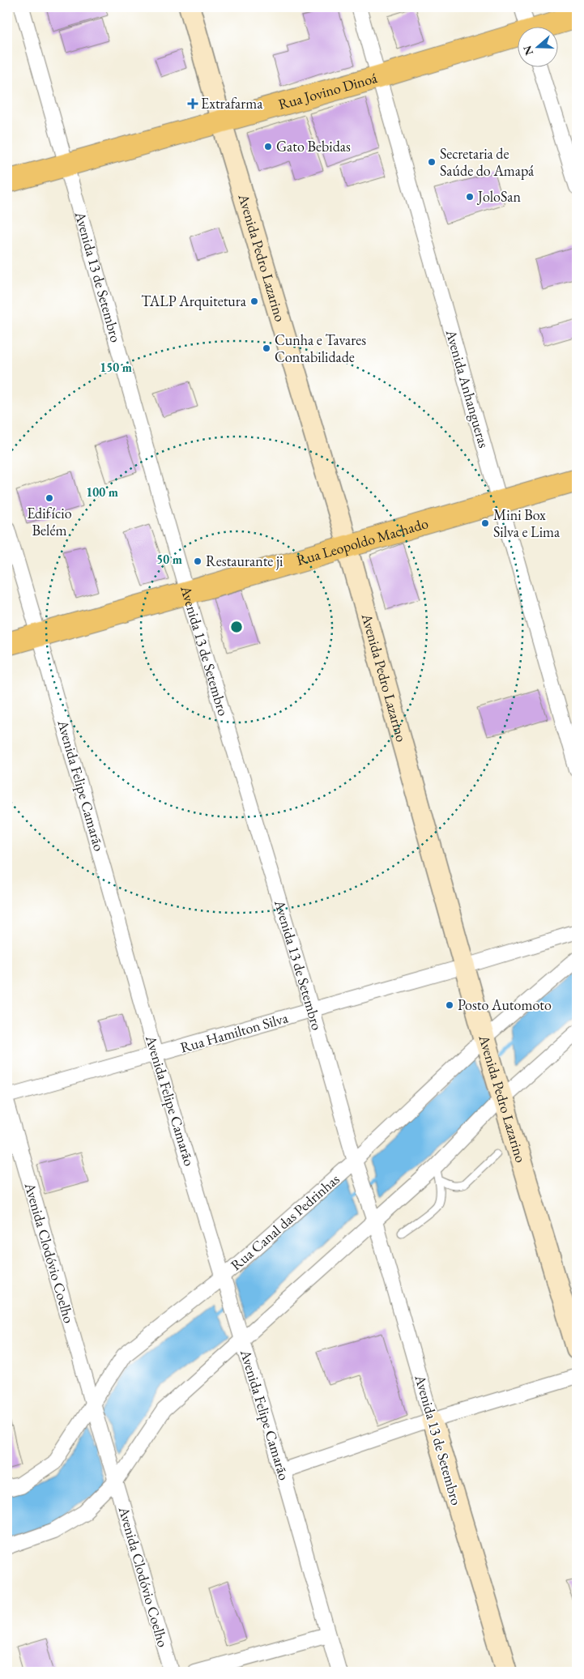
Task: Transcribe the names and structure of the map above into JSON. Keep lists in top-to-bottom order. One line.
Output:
{"streets":{"main road":["Rua Jovino Dinoá","Avenida Pedro Lazarino","Avenida 13 de Setembro","Rua Leopoldo Machado"],"street":["Avenida Anhangueras","Avenida Felipe Camarão","Rua Hamilton Silva","Rua Canal das Pedrinhas","Avenida Clodóvio Coelho"]},"crossings":[["Rua Jovino Dinoá","Avenida Pedro Lazarino"],["Rua Jovino Dinoá","Avenida 13 de Setembro"],["Rua Jovino Dinoá","Avenida Anhangueras"],["Avenida Pedro Lazarino","Rua Leopoldo Machado"],["Avenida Pedro Lazarino","Rua Hamilton Silva"],["Avenida Pedro Lazarino","Rua Canal das Pedrinhas"],["Avenida 13 de Setembro","Rua Leopoldo Machado"],["Avenida 13 de Setembro","Rua Hamilton Silva"],["Avenida 13 de Setembro","Rua Canal das Pedrinhas"],["Avenida Anhangueras","Rua Leopoldo Machado"],["Rua Leopoldo Machado","Avenida Felipe Camarão"],["Avenida Felipe Camarão","Rua Hamilton Silva"],["Avenida Felipe Camarão","Rua Canal das Pedrinhas"],["Rua Canal das Pedrinhas","Avenida Clodóvio Coelho"]],"places":{"health":["Extrafarma"],"other":["Gato Bebidas","Secretaria de Saúde do Amapá","JoloSan","TALP Arquitetura","Cunha e Tavares Contabilidade","Edifício Belém","Mini Box Silva e Lima","Restaurante ji","Posto Automoto"]},"north":"left","rings":["150 m","100 m","50 m"]}
